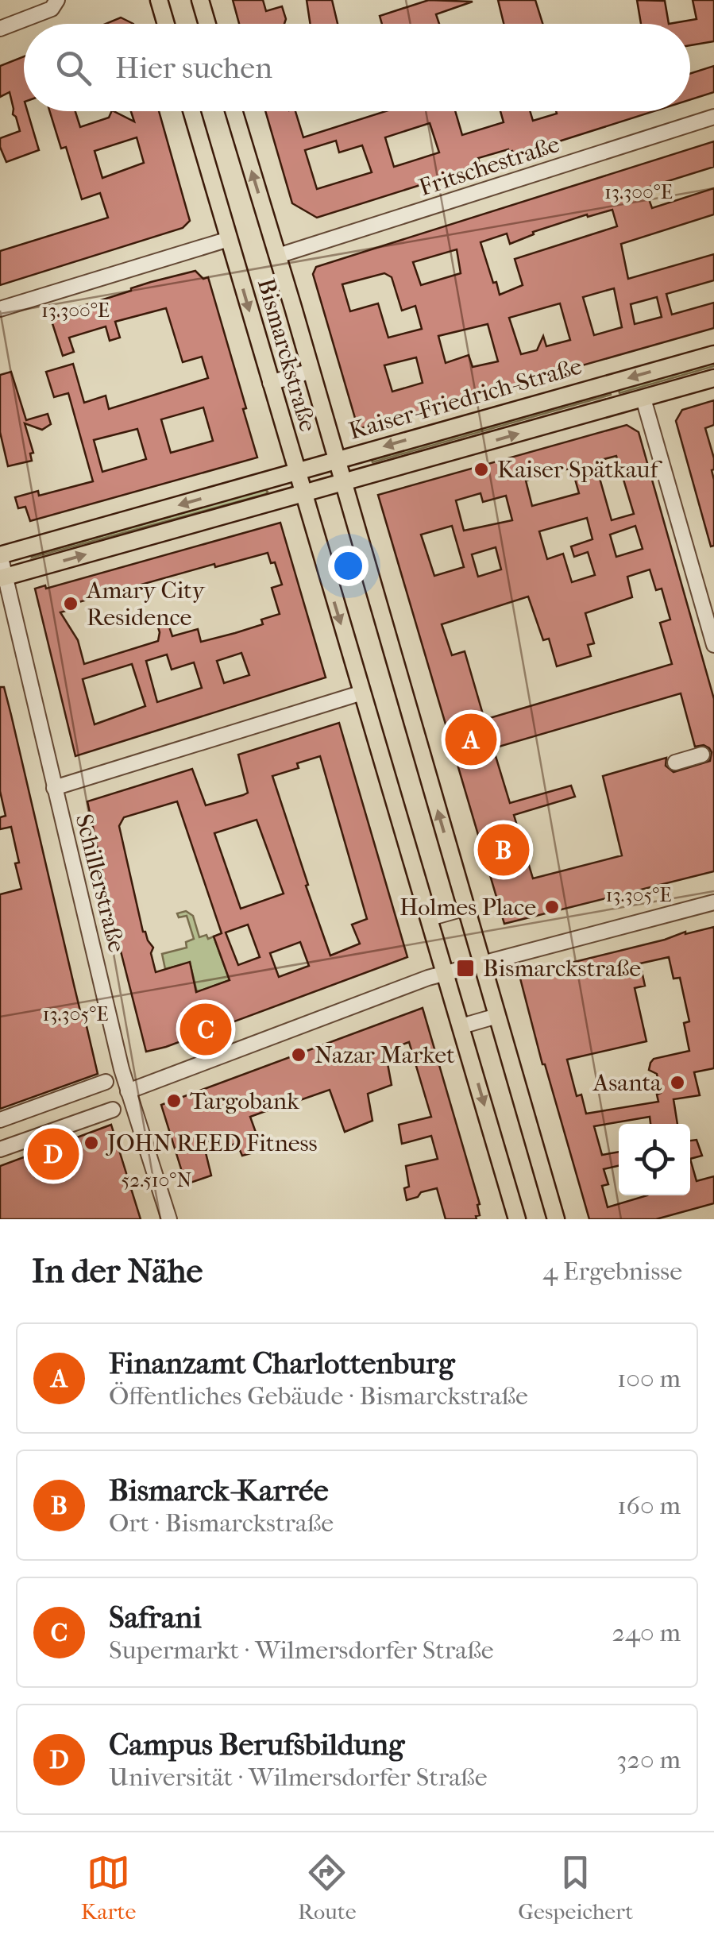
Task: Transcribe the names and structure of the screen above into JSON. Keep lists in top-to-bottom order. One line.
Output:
{"streets":{"main road":["Bismarckstraße","Kaiser-Friedrich-Straße"],"street":["Fritschestraße","Schillerstraße"]},"crossings":[["Fritschestraße","Bismarckstraße"],["Bismarckstraße","Kaiser-Friedrich-Straße"],["Kaiser-Friedrich-Straße","Schillerstraße"]],"places":{"other":["Kaiser Spätkauf","Amary City Residence","Holmes Place","Nazar Market","Asanta","Targobank","JOHN REED Fitness"],"transit":["Bismarckstraße"]},"page":{"search":"Hier suchen","pins":["A","B","C","D"],"heading":["In der Nähe","4 Ergebnisse"],"list":[{"mark":"A","name":"Finanzamt Charlottenburg","note":"Öffentliches Gebäude · Bismarckstraße","value":"100 m"},{"mark":"B","name":"Bismarck-Karrée","note":"Ort · Bismarckstraße","value":"160 m"},{"mark":"C","name":"Safrani","note":"Supermarkt · Wilmersdorfer Straße","value":"240 m"},{"mark":"D","name":"Campus Berufsbildung","note":"Universität · Wilmersdorfer Straße","value":"320 m"}],"nav":["Karte","Route","Gespeichert"]},"coordinates":["13.300°E","13.305°E","52.510°N"]}
